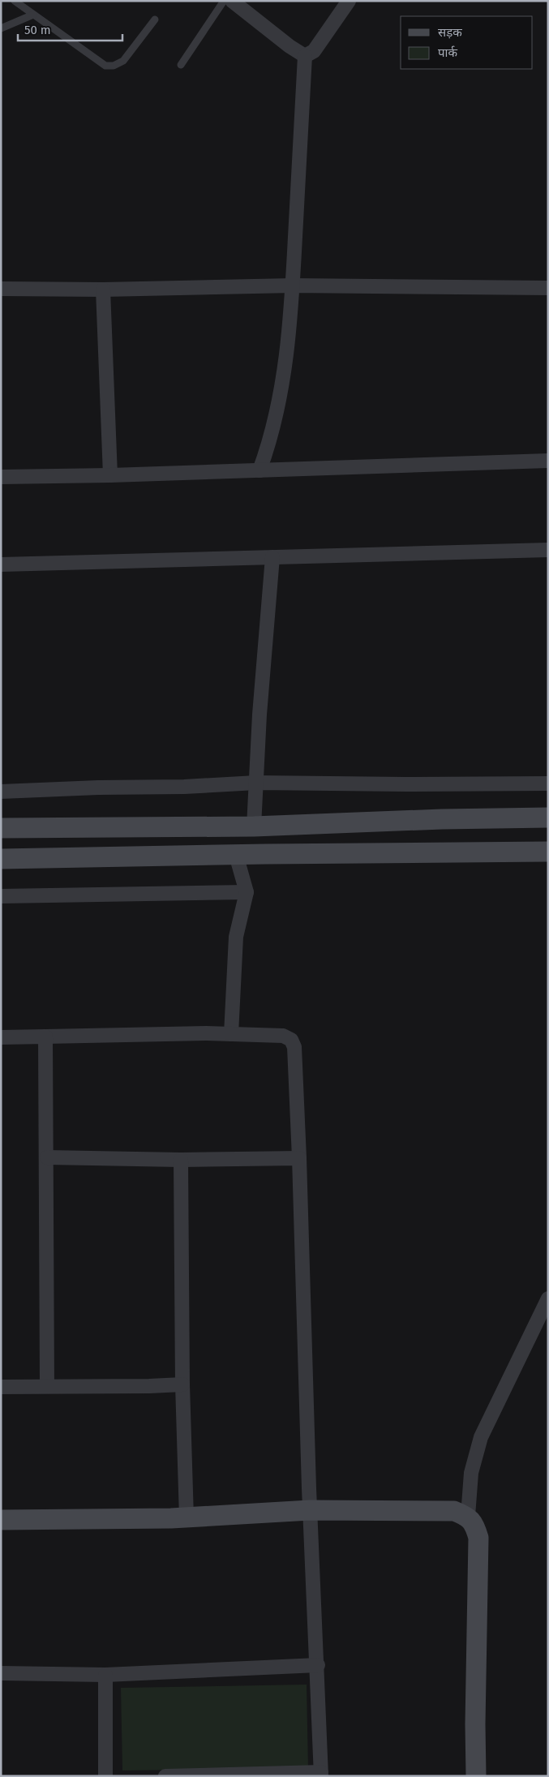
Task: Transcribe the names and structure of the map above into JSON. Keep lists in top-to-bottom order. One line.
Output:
{"legend":["सड़क","पार्क"],"scale_bar":"50 m"}
